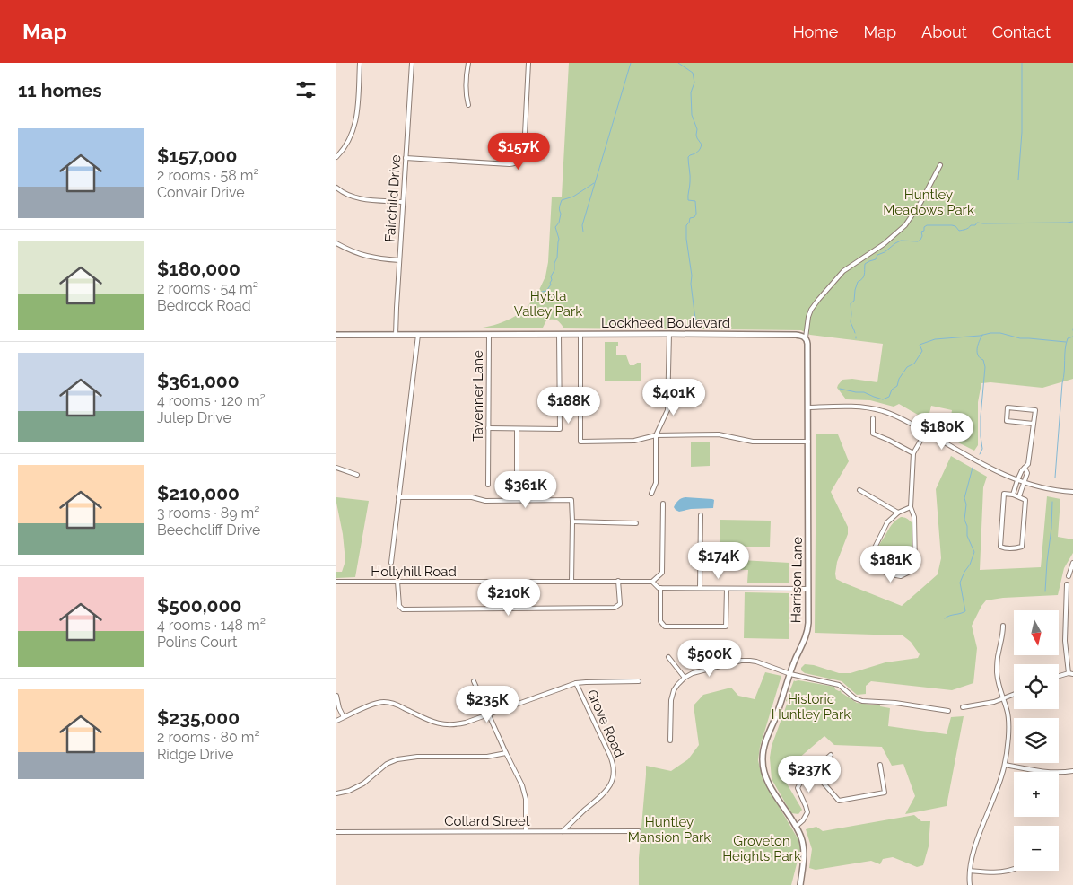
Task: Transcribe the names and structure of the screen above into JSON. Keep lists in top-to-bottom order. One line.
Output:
{"streets":{"street":["Fairchild Drive","Lockheed Boulevard","Tavenner Lane","Hollyhill Road","Harrison Lane","Grove Road","Collard Street"]},"crossings":[["Fairchild Drive","Lockheed Boulevard"],["Lockheed Boulevard","Tavenner Lane"],["Lockheed Boulevard","Harrison Lane"],["Grove Road","Collard Street"]],"parks":["Huntley Meadows Park","Hybla Valley Park","Historic Huntley Park","Huntley Mansion Park","Groveton Heights Park"],"north":"bottom","page":{"header":"Map","nav":["Home","Map","About","Contact"],"heading":"11 homes","list":[{"name":"$157,000","note":"2 rooms · 58 m² · Convair Drive"},{"name":"$180,000","note":"2 rooms · 54 m² · Bedrock Road"},{"name":"$361,000","note":"4 rooms · 120 m² · Julep Drive"},{"name":"$210,000","note":"3 rooms · 89 m² · Beechcliff Drive"},{"name":"$500,000","note":"4 rooms · 148 m² · Polins Court"},{"name":"$235,000","note":"2 rooms · 80 m² · Ridge Drive"}],"price":["$157K","$401K","$188K","$180K","$361K","$174K","$181K","$210K","$500K","$235K","$237K"],"map_buttons":["+","−"]}}
